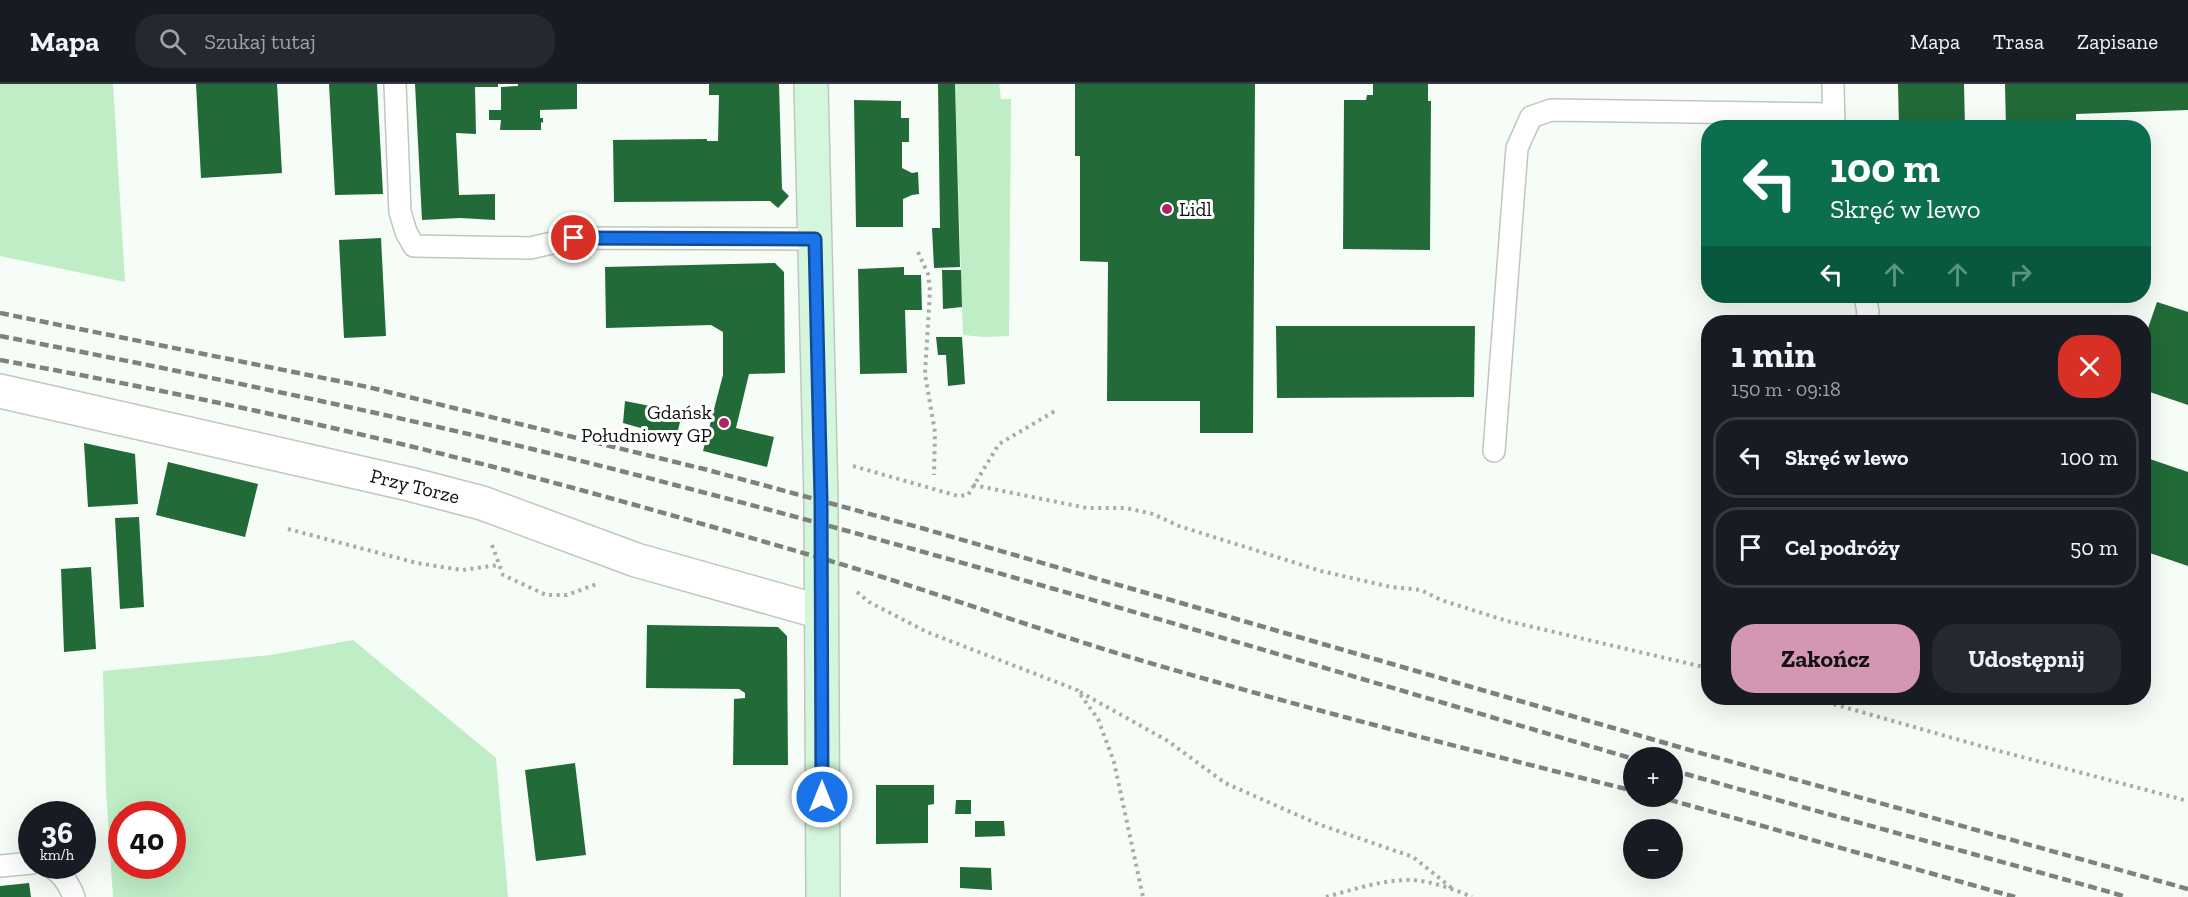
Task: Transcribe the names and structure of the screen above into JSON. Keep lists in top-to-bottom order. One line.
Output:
{"streets":{"street":["Przy Torze"]},"places":["Lidl","Gdańsk Południowy GP"],"page":{"header":"Mapa","search":"Szukaj tutaj","nav":["Mapa","Trasa","Zapisane"],"turn":["100 m","Skręć w lewo"],"heading":["1 min","150 m · 09:18"],"list":[{"name":"Skręć w lewo","value":"100 m"},{"name":"Cel podróży","value":"50 m"}],"buttons":["Zakończ","Udostępnij"],"map_buttons":["+","−"],"speed":"36 km/h","limit":"40"}}
